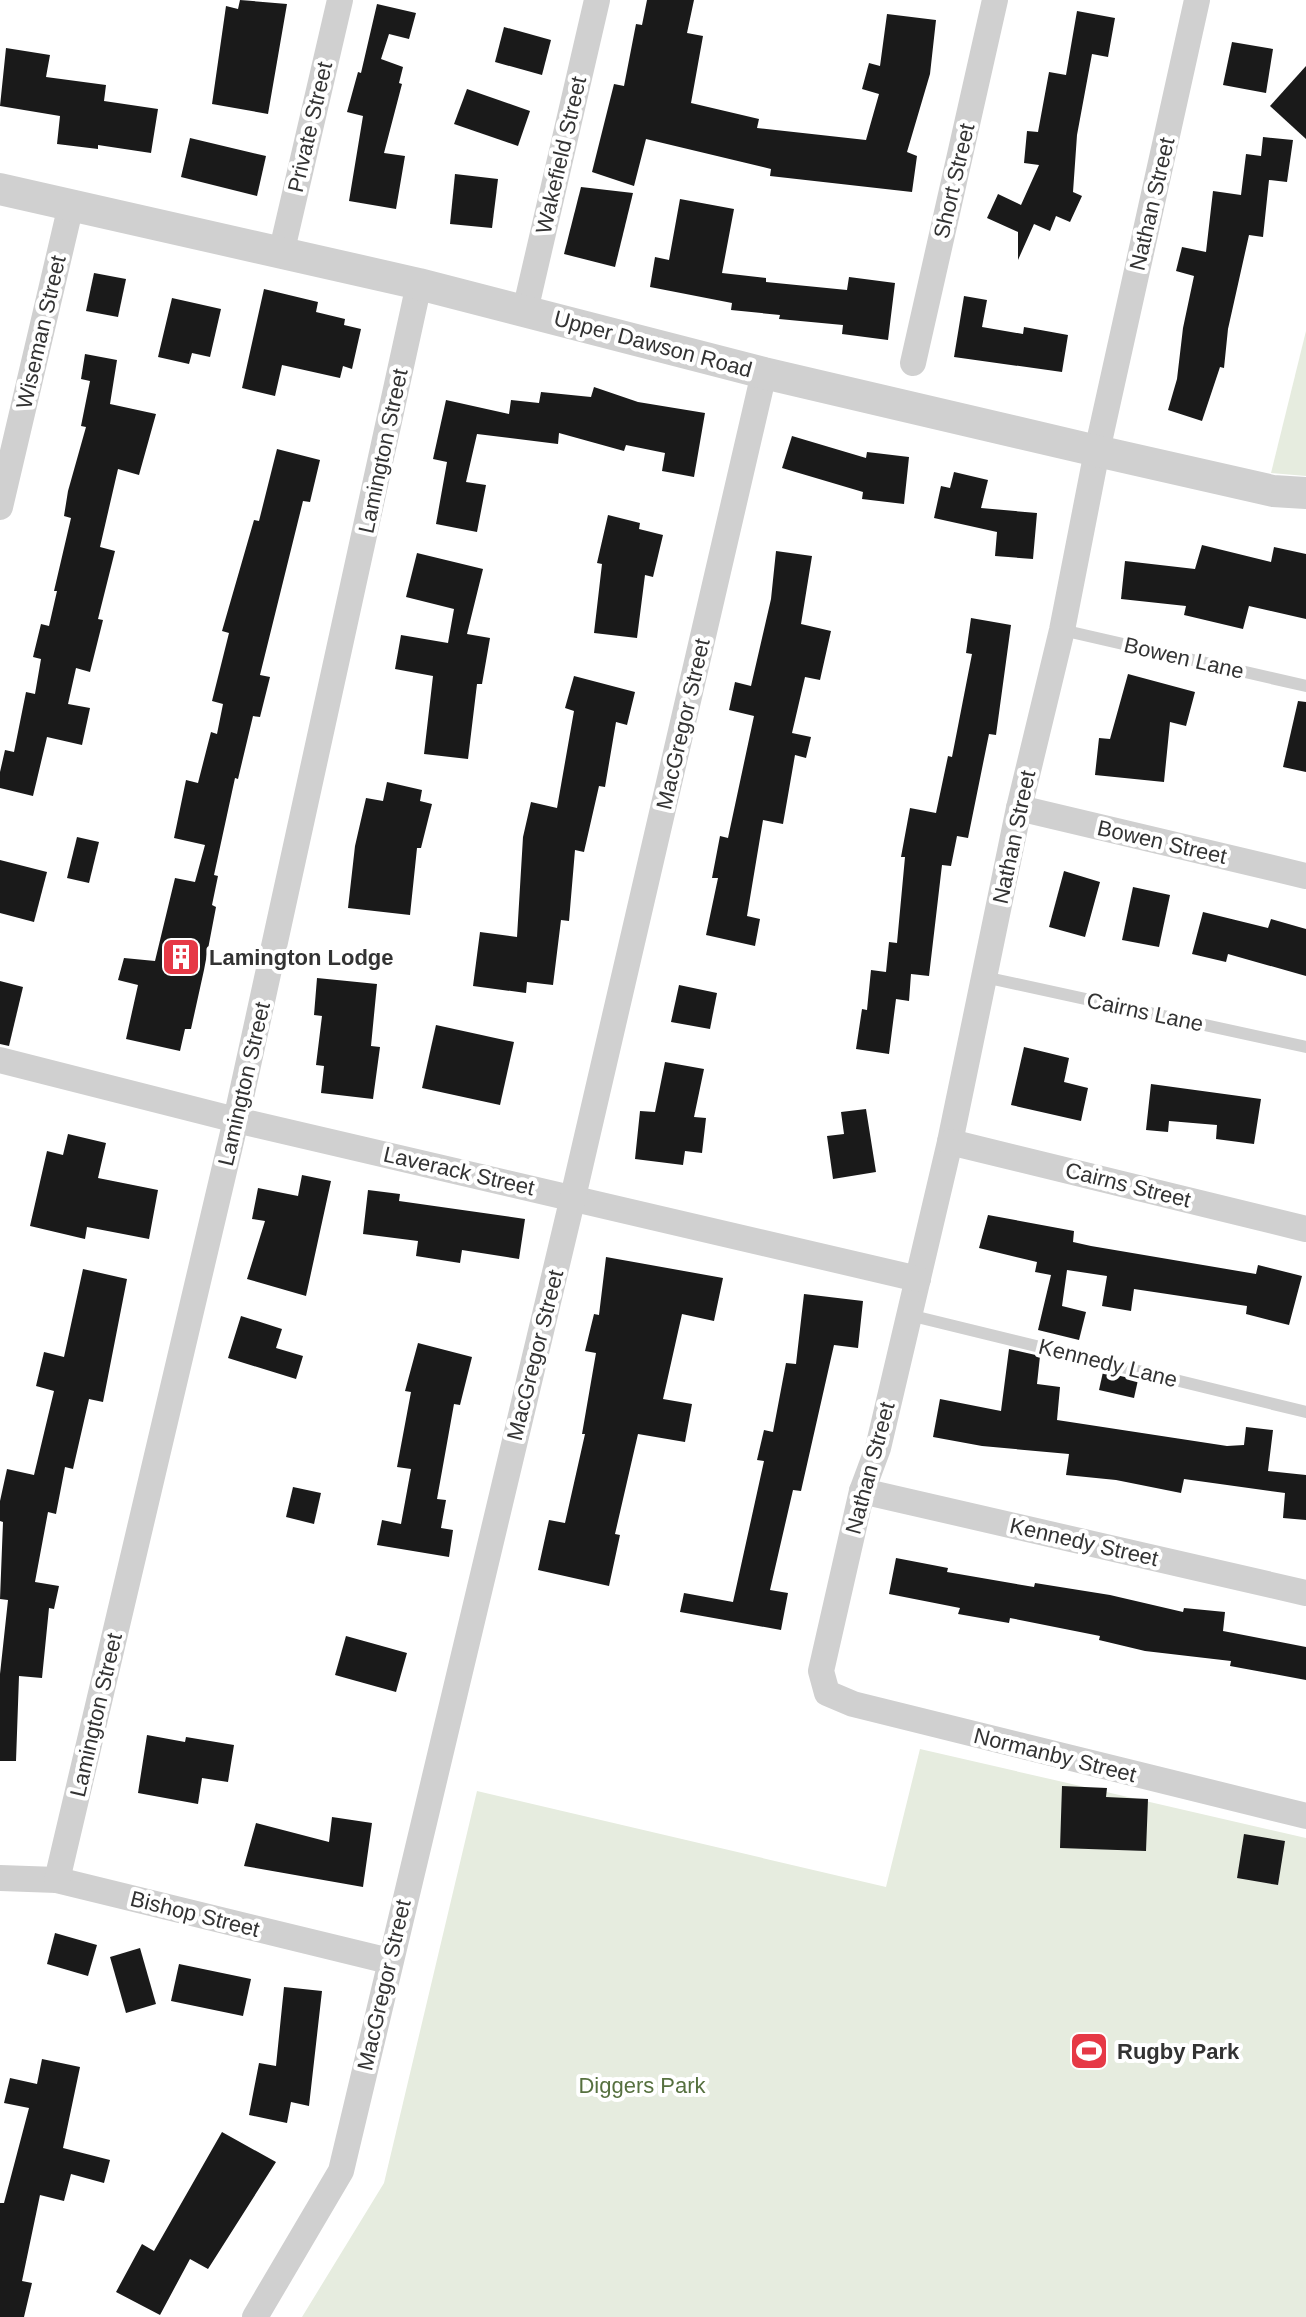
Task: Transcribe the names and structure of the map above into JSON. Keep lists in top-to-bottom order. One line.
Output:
{"streets":{"street":["Private Street","Wakefield Street","Short Street","Nathan Street","Wiseman Street","Upper Dawson Road","Lamington Street","MacGregor Street","Bowen Street","Laverack Street","Cairns Street","Kennedy Street","Normanby Street","Bishop Street"],"lane":["Bowen Lane","Cairns Lane","Kennedy Lane"]},"crossings":[["Private Street","Upper Dawson Road"],["Wakefield Street","Upper Dawson Road"],["Nathan Street","Upper Dawson Road"],["Nathan Street","Bowen Lane"],["Nathan Street","Bowen Street"],["Nathan Street","Cairns Lane"],["Nathan Street","Laverack Street"],["Nathan Street","Cairns Street"],["Nathan Street","Kennedy Lane"],["Nathan Street","Kennedy Street"],["Nathan Street","Normanby Street"],["Wiseman Street","Upper Dawson Road"],["Upper Dawson Road","Lamington Street"],["Upper Dawson Road","MacGregor Street"],["Lamington Street","Laverack Street"],["Lamington Street","Bishop Street"],["MacGregor Street","Laverack Street"],["MacGregor Street","Bishop Street"]],"parks":["Diggers Park"],"places":{"building":["Lamington Lodge"],"sports":["Rugby Park"]}}
